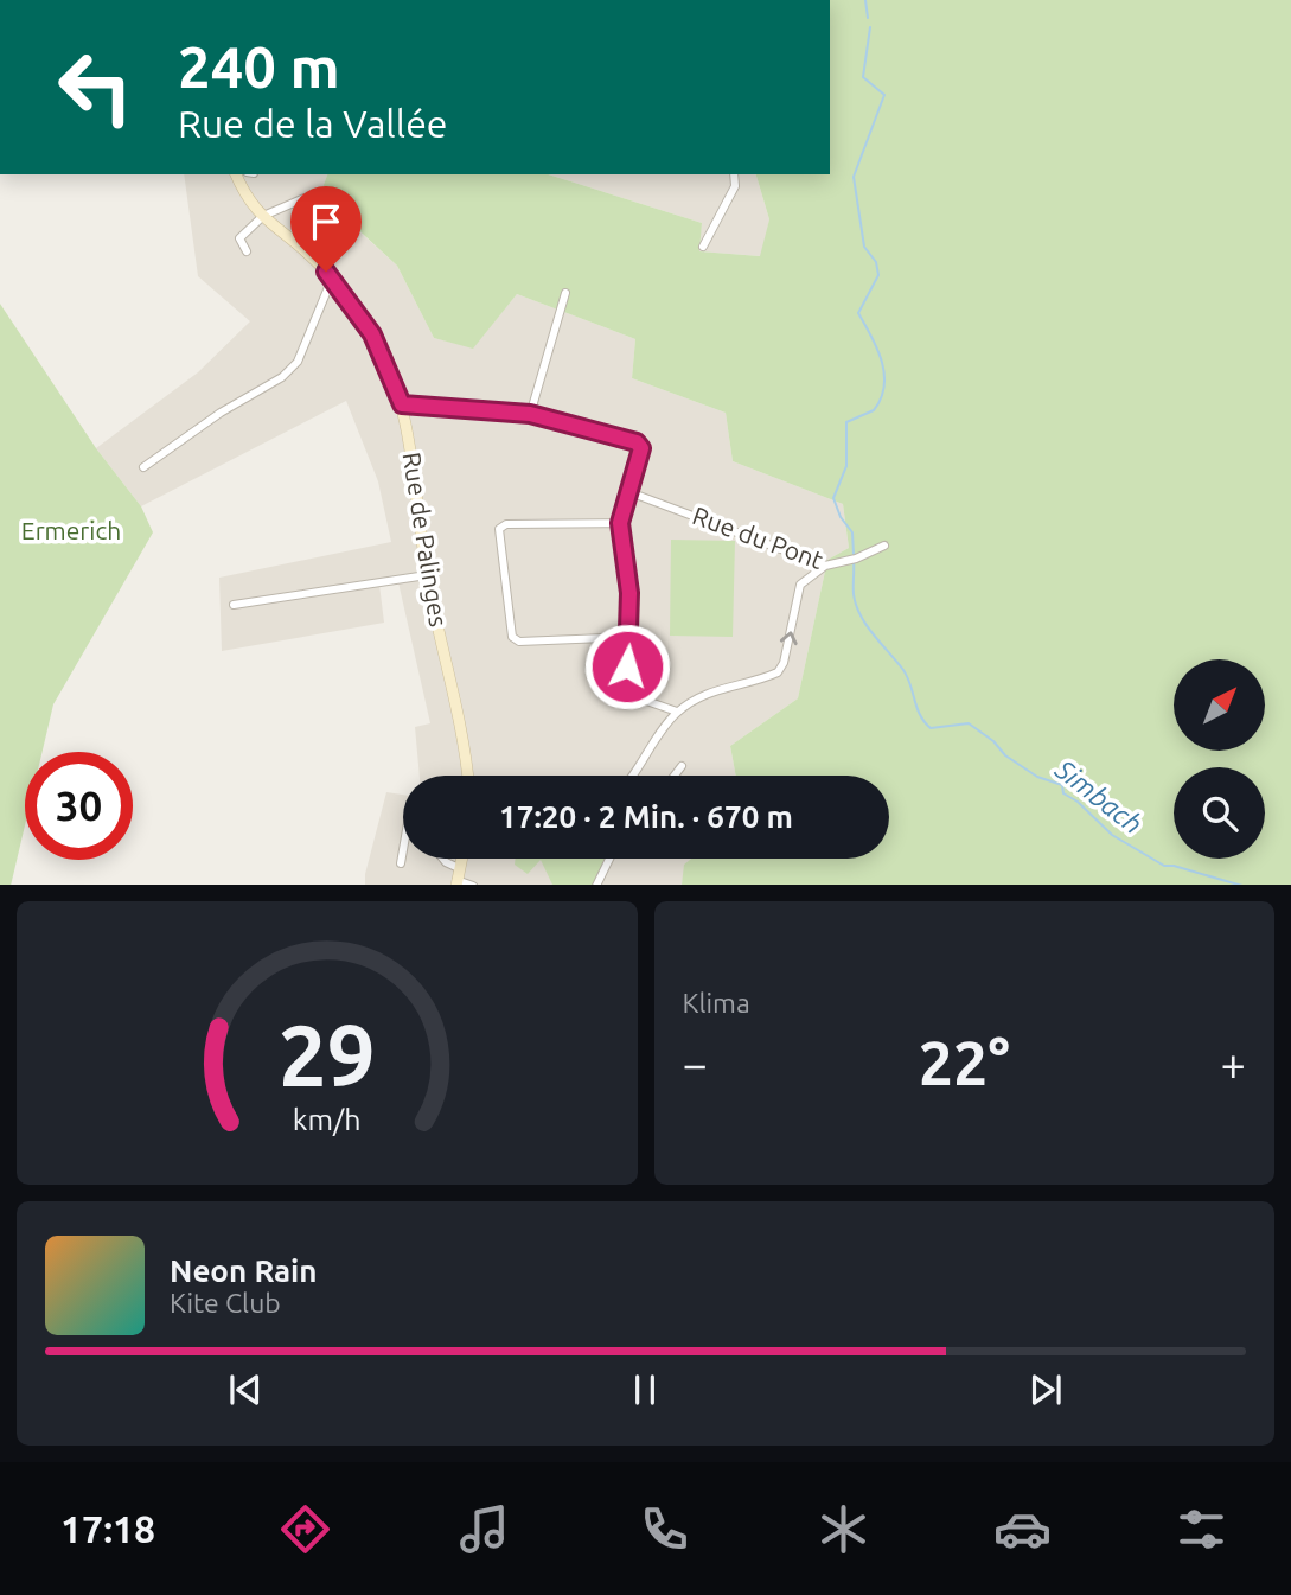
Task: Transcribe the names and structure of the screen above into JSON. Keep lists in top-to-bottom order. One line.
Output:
{"streets":{"main road":["Rue de Palinges"],"street":["Rue du Pont"]},"water":["Simbach"],"parks":["Ermerich"],"north":"top right","page":{"turn":["240 m","Rue de la Vallée"],"limit":"30","trip":"17:20 · 2 Min. · 670 m","tile":"Klima","heat":["−","22°","+"],"song":["Neon Rain","Kite Club"],"tabs":"17:18","gauge":["29","km/h"]}}
